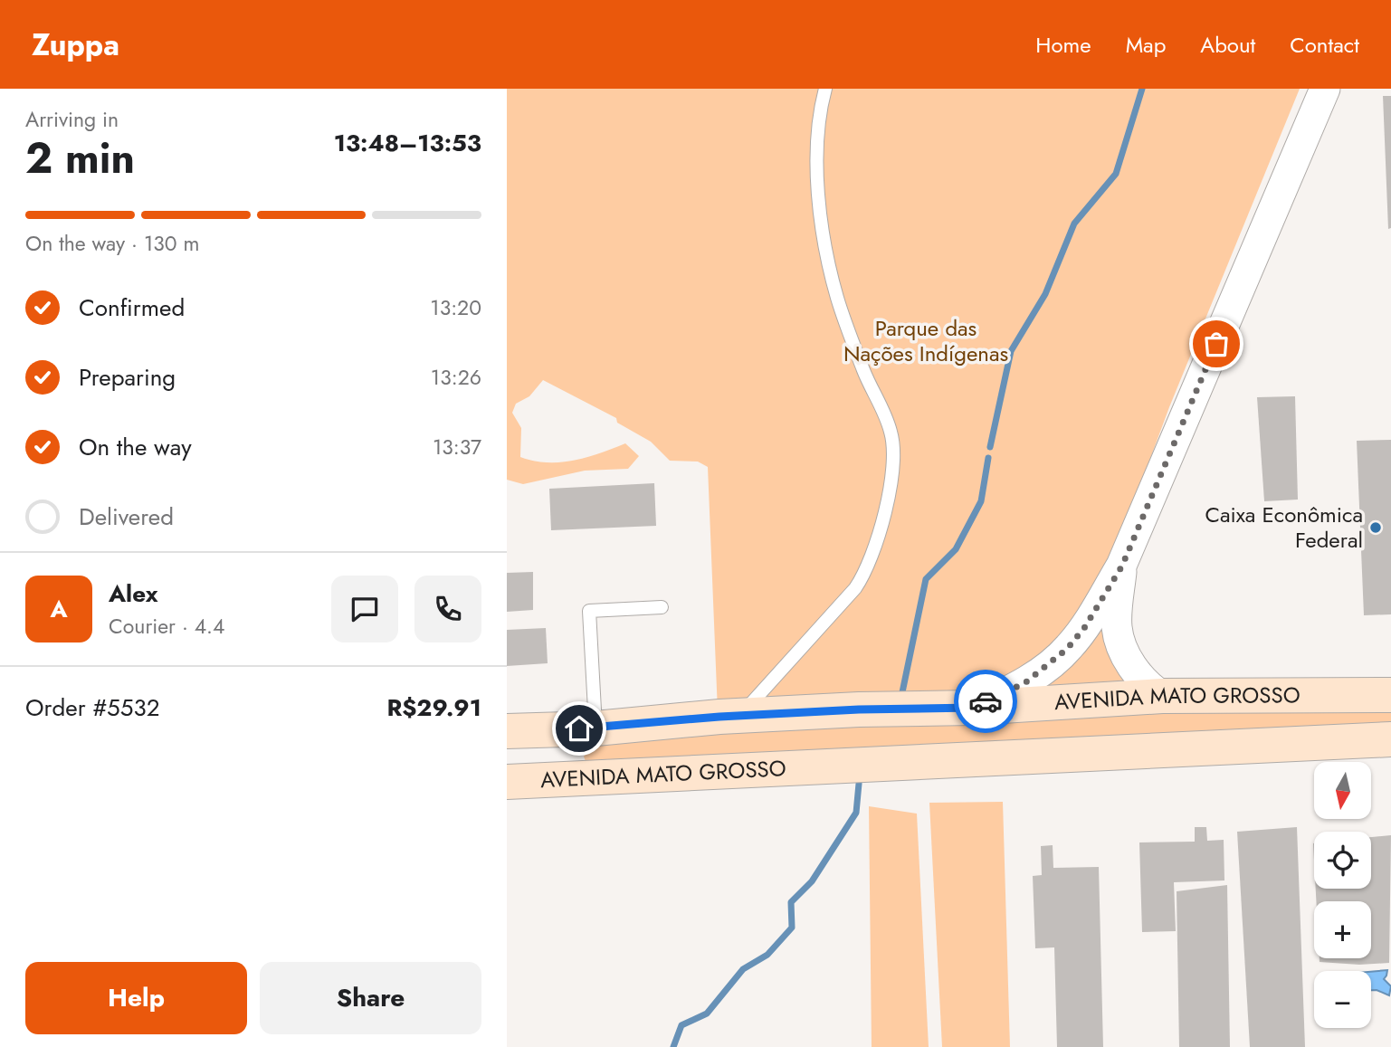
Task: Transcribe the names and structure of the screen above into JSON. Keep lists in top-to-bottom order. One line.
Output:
{"streets":{"main road":["AVENIDA MATO GROSSO"]},"parks":["Parque das Nações Indígenas"],"places":["Caixa Econômica Federal"],"north":"bottom","page":{"header":"Zuppa","nav":["Home","Map","About","Contact"],"heading":["2 min","Arriving in","13:48–13:53"],"panel":["Alex","Courier · 4.4","Order #5532","R$29.91"],"bar":"On the way · 130 m","list":[["Confirmed","13:20"],["Preparing","13:26"],["On the way","13:37"],"Delivered"],"round":"A","map_buttons":["+","−"],"buttons":["Help","Share"]}}
